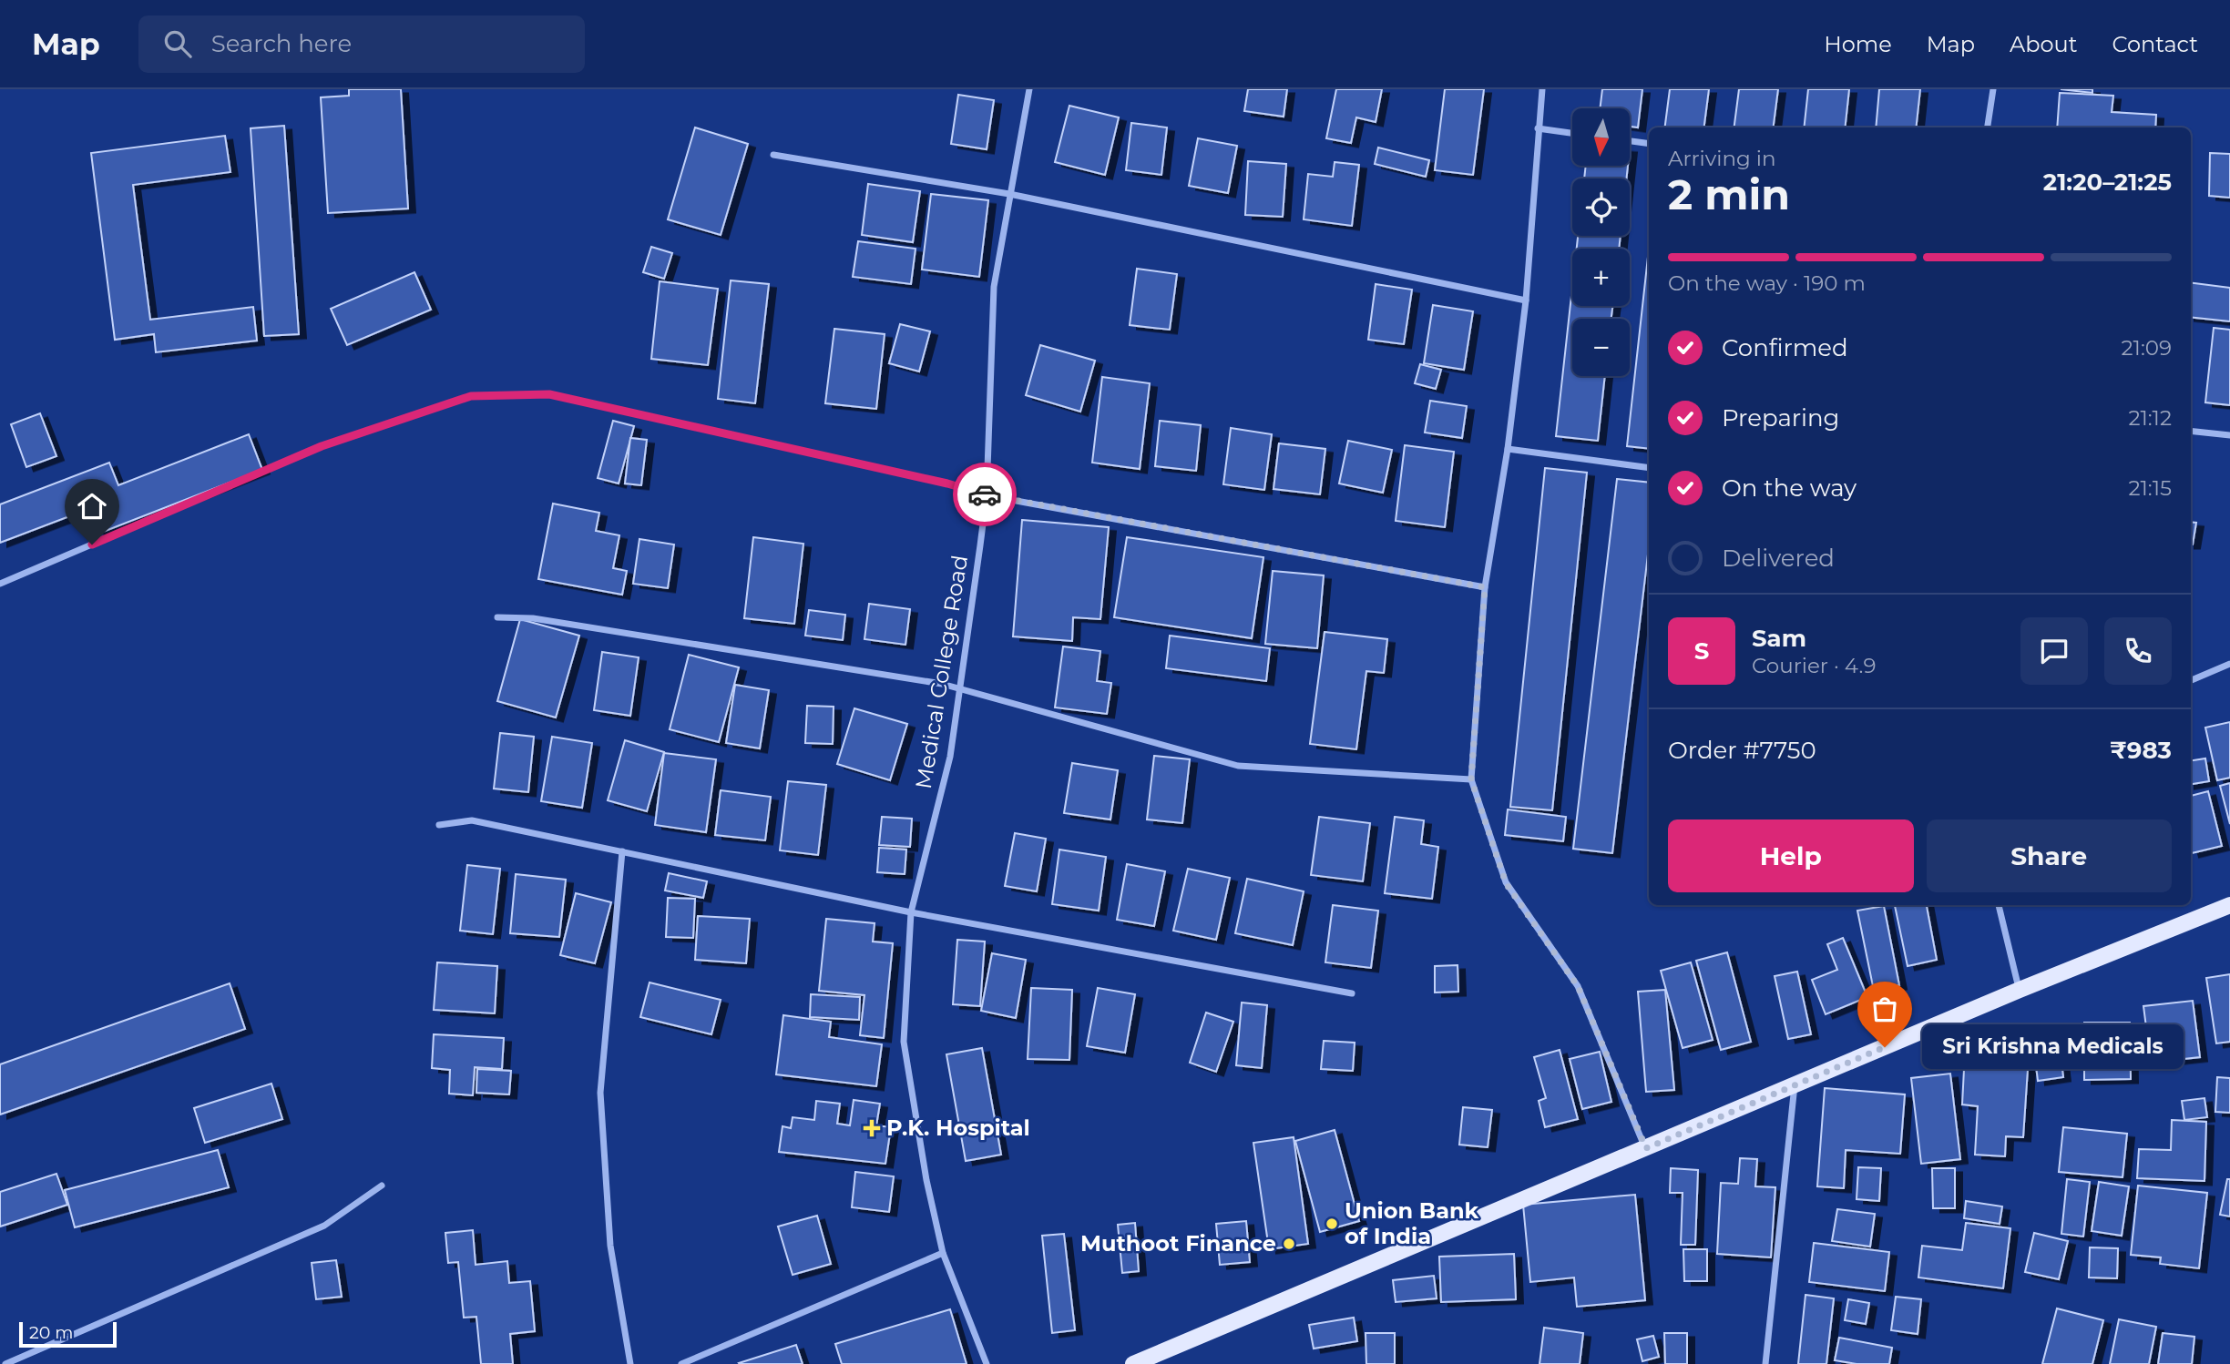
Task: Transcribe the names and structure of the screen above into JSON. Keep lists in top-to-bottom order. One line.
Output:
{"streets":{"street":["Medical College Road"]},"places":{"other":["Sri Krishna Medicals","Union Bank of India","Muthoot Finance"],"health":["P.K. Hospital"]},"scale_bar":"20 m","north":"bottom","page":{"header":"Map","search":"Search here","nav":["Home","Map","About","Contact"],"map_buttons":["+","−"],"heading":["2 min","Arriving in","21:20–21:25"],"panel":["Sam","Courier · 4.9","Order #7750","₹983"],"bar":"On the way · 190 m","list":[["Confirmed","21:09"],["Preparing","21:12"],["On the way","21:15"],"Delivered"],"round":"S","buttons":["Help","Share"],"bubble":"Sri Krishna Medicals","scale":"20 m"}}
